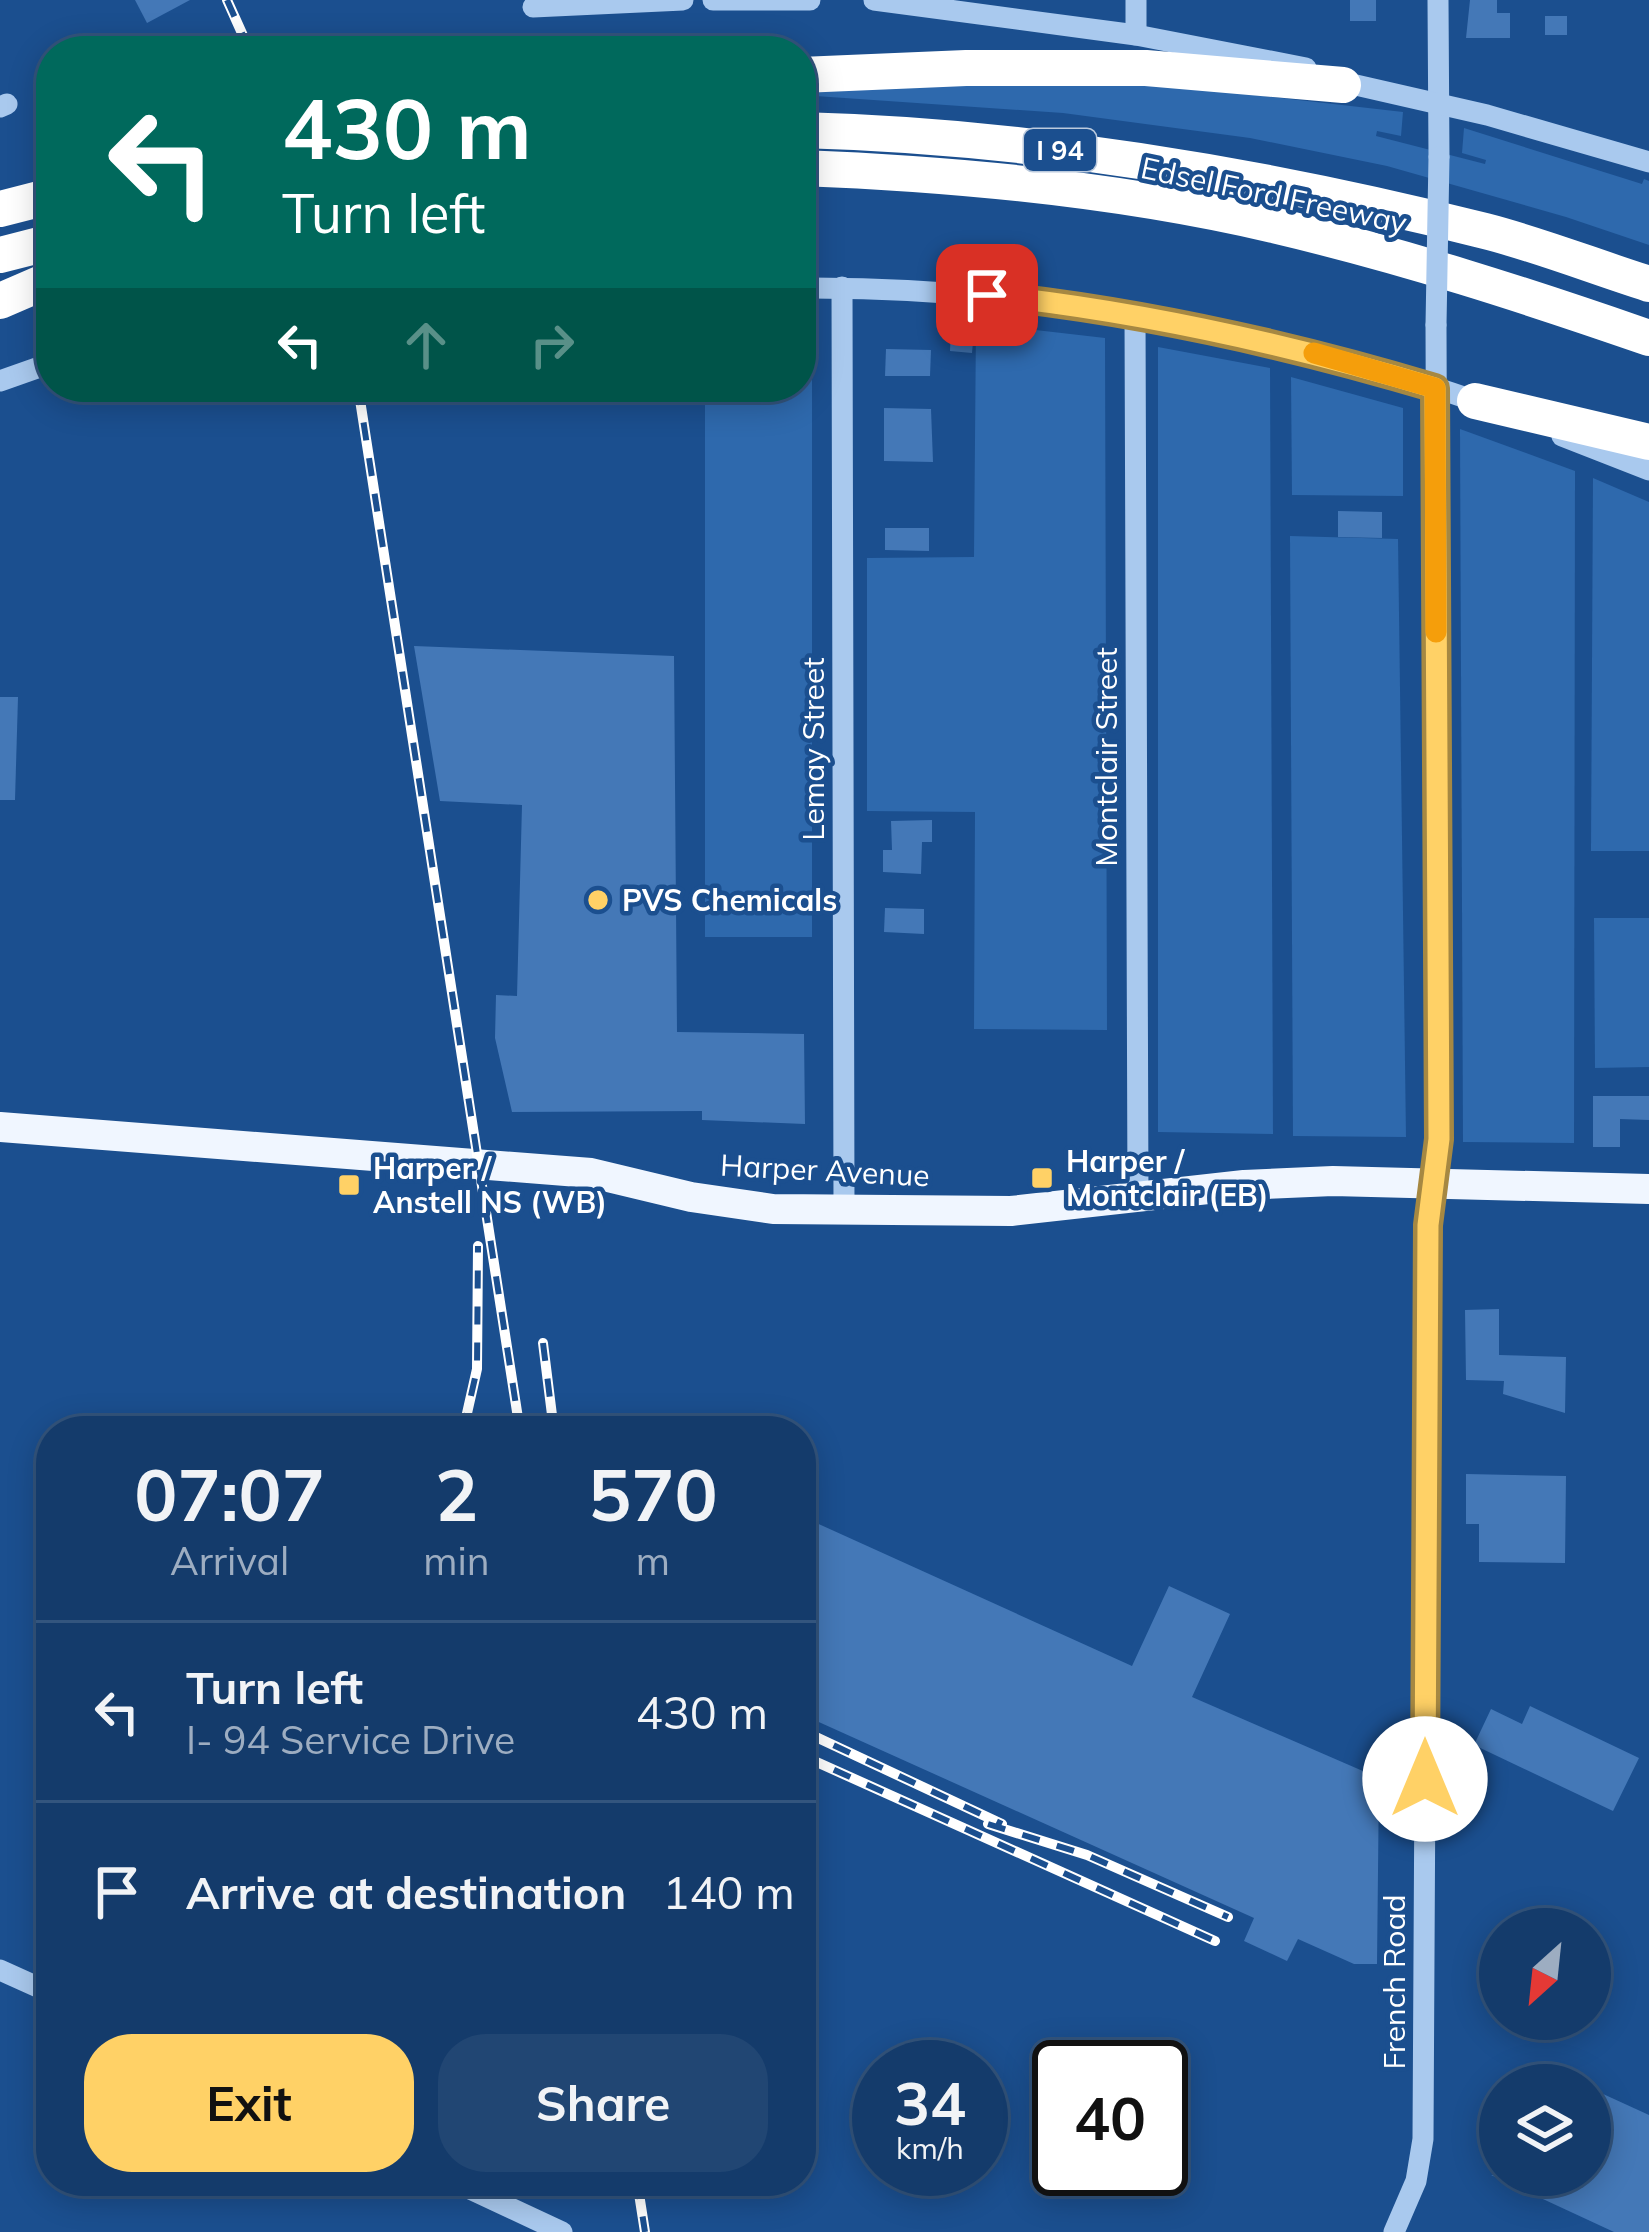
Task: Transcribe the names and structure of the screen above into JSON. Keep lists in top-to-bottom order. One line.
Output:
{"streets":{"highway":["I 94","Edsel Ford Freeway"],"main road":["Harper Avenue"],"street":["Lemay Street","Montclair Street","French Road"]},"crossings":[["Lemay Street","Harper Avenue"],["Montclair Street","Harper Avenue"],["Harper Avenue","French Road"]],"places":{"other":["PVS Chemicals"],"transit":["Harper / Montclair (EB)","Harper / Anstell NS (WB)"]},"north":"bottom left","page":{"turn":["430 m","Turn left"],"eta":["07:07","Arrival","2","min","570","m"],"list":[{"name":"Turn left","note":"I- 94 Service Drive","value":"430 m"},{"name":"Arrive at destination","value":"140 m"}],"buttons":["Exit","Share"],"speed":"34 km/h","limit":"40"}}
